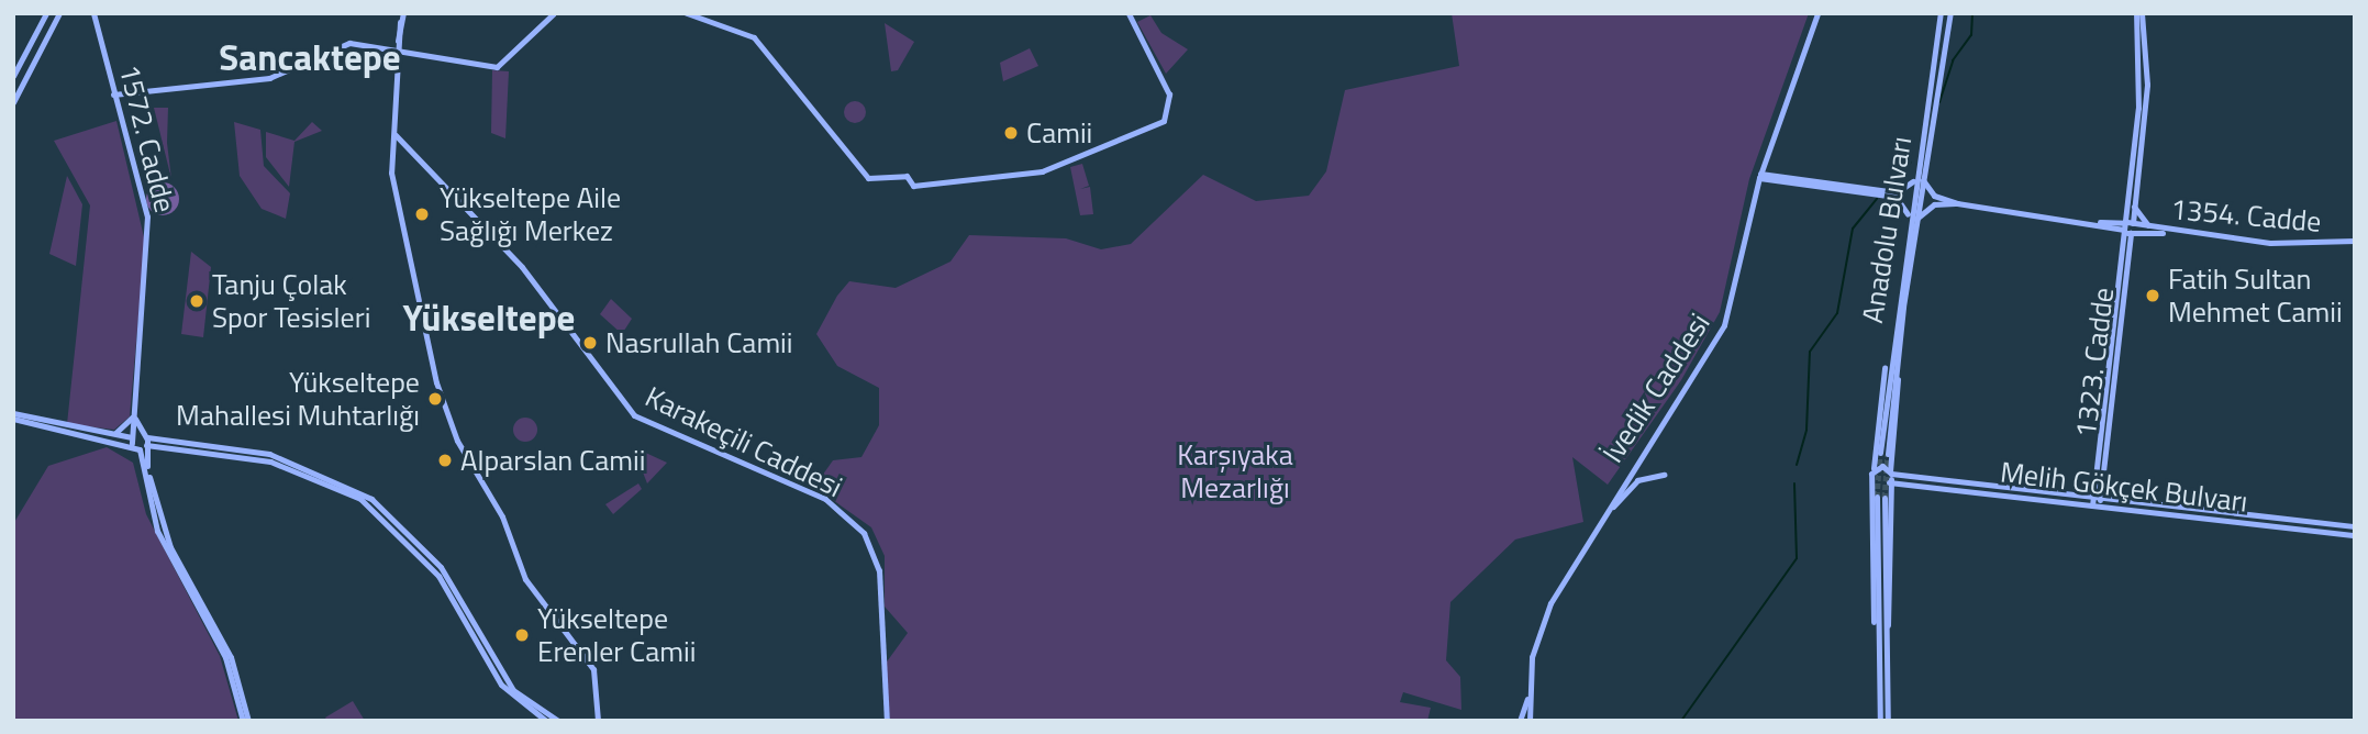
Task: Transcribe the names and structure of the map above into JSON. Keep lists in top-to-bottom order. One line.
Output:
{"streets":{"main road":["1572. Cadde","1354. Cadde","Anadolu Bulvarı","1323. Cadde","İvedik Caddesi","Karakeçili Caddesi","Melih Gökçek Bulvarı"]},"crossings":[["1354. Cadde","1323. Cadde"],["1323. Cadde","Melih Gökçek Bulvarı"]],"districts":["Sancaktepe","Yükseltepe"],"parks":["Karşıyaka Mezarlığı"],"places":["Camii","Yükseltepe Aile Sağlığı Merkez","Fatih Sultan Mehmet Camii","Tanju Çolak Spor Tesisleri","Nasrullah Camii","Yükseltepe Mahallesi Muhtarlığı","Alparslan Camii","Yükseltepe Erenler Camii"]}
